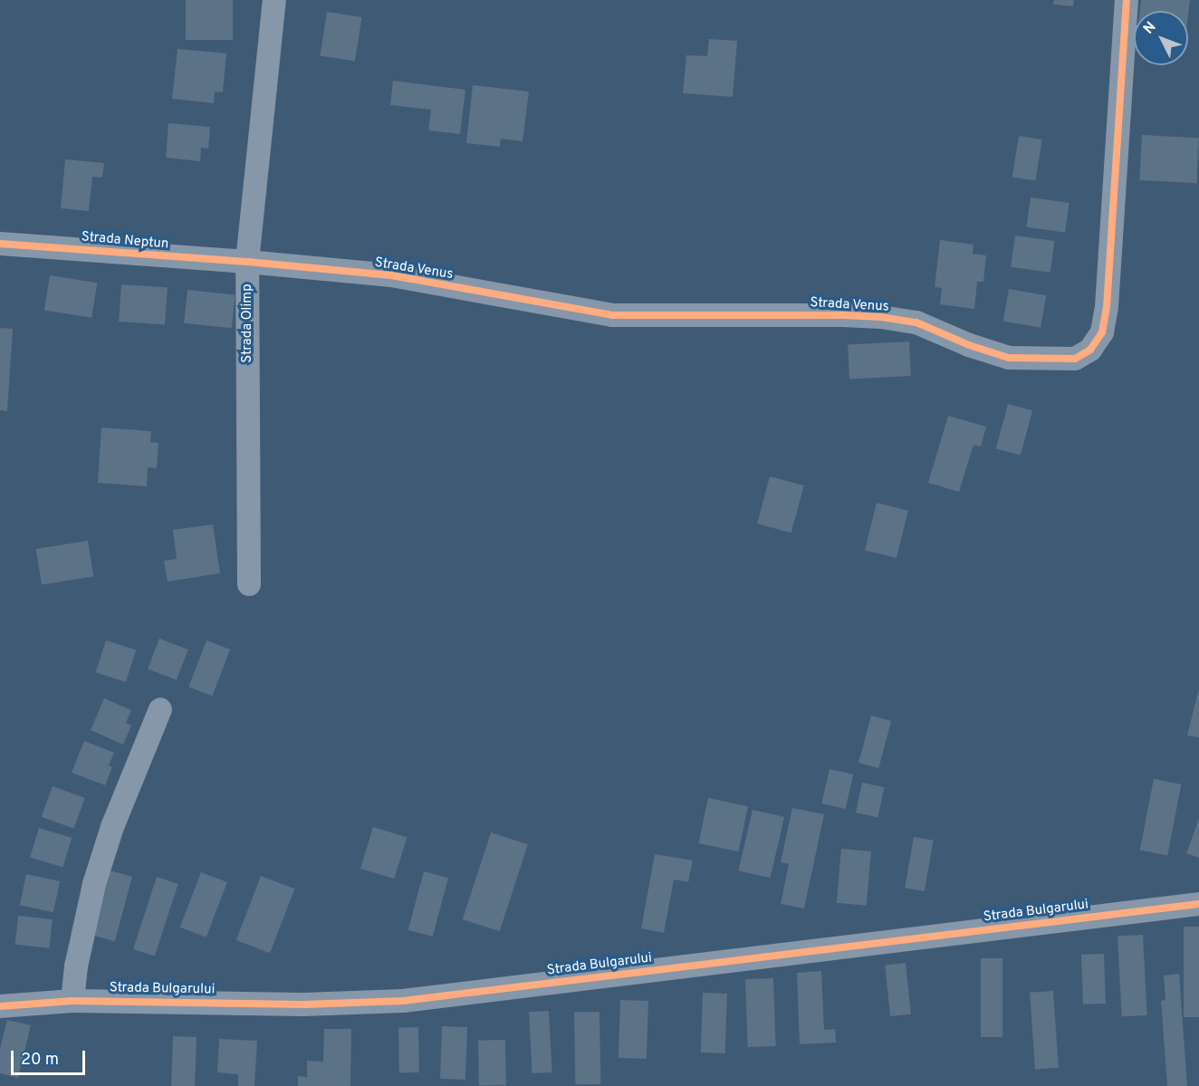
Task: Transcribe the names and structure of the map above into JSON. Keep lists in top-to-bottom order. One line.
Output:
{"streets":{"street":["Strada Neptun","Strada Venus","Strada Olimp","Strada Bulgarului"]},"crossings":[["Strada Neptun","Strada Venus"],["Strada Neptun","Strada Olimp"],["Strada Venus","Strada Olimp"]],"scale_bar":"20 m","north":"top left"}
